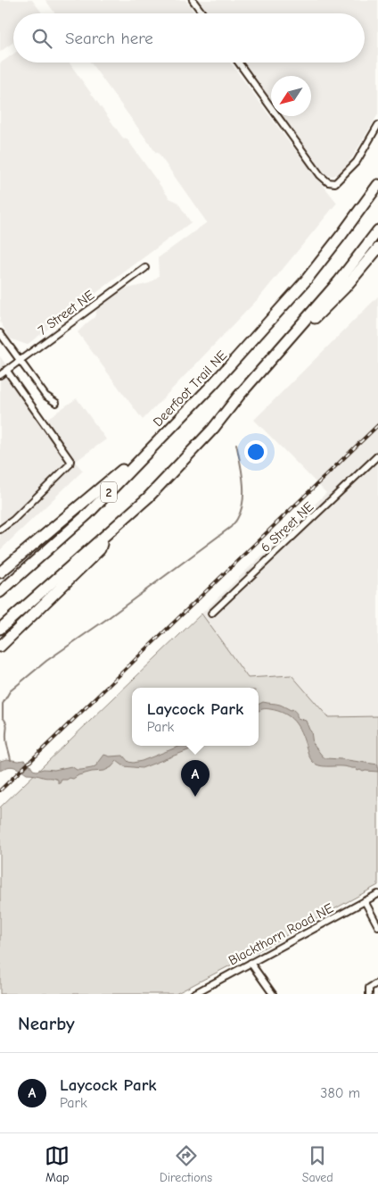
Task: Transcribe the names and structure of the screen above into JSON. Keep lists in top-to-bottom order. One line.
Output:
{"streets":{"highway":["Deerfoot Trail NE","2"],"street":["7 Street NE","6 Street NE","Blackthorn Road NE"]},"north":"bottom left","page":{"search":"Search here","popup":["Laycock Park","Park"],"pins":"A","heading":"Nearby","list":[{"mark":"A","name":"Laycock Park","note":"Park","value":"380 m"}],"nav":["Map","Directions","Saved"]}}
